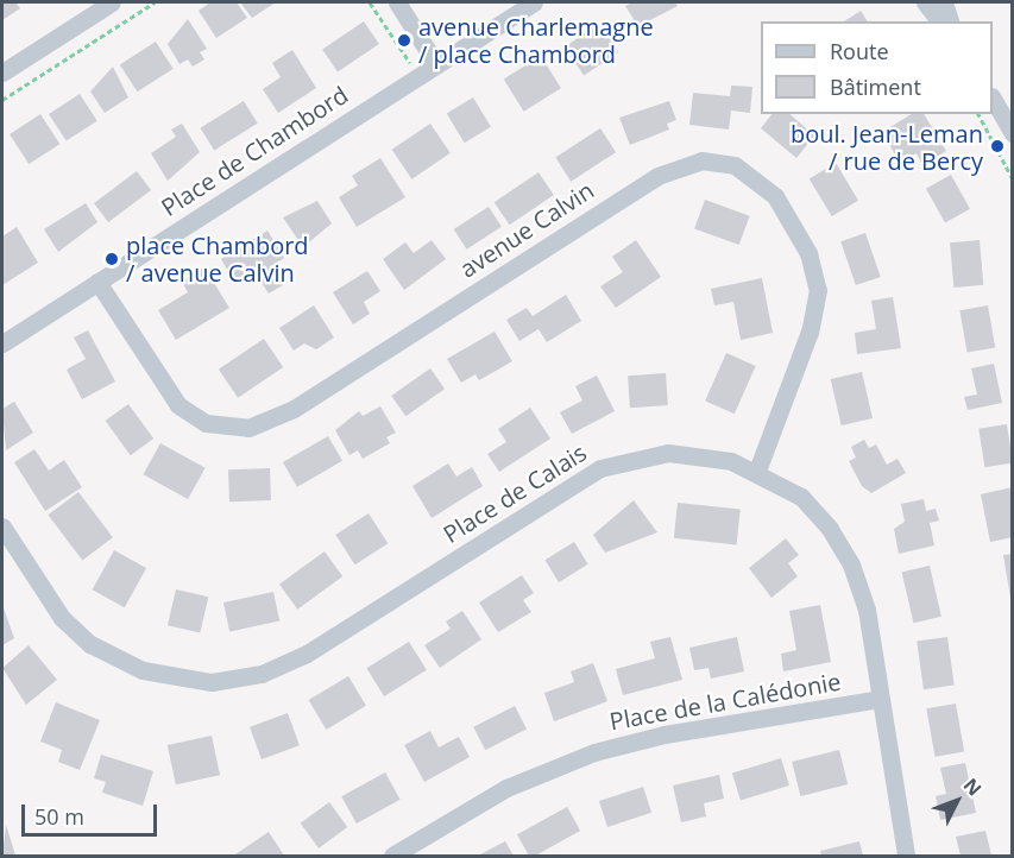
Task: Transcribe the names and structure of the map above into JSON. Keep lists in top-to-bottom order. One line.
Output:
{"streets":{"street":["Place de Chambord","avenue Calvin","Place de Calais","Place de la Calédonie"]},"crossings":[["Place de Chambord","avenue Calvin"],["avenue Calvin","Place de Calais"],["Place de Calais","Place de la Calédonie"]],"places":["avenue Charlemagne / place Chambord","boul. Jean-Leman / rue de Bercy","place Chambord / avenue Calvin"],"legend":["Route","Bâtiment"],"scale_bar":"50 m","north":"top right"}
